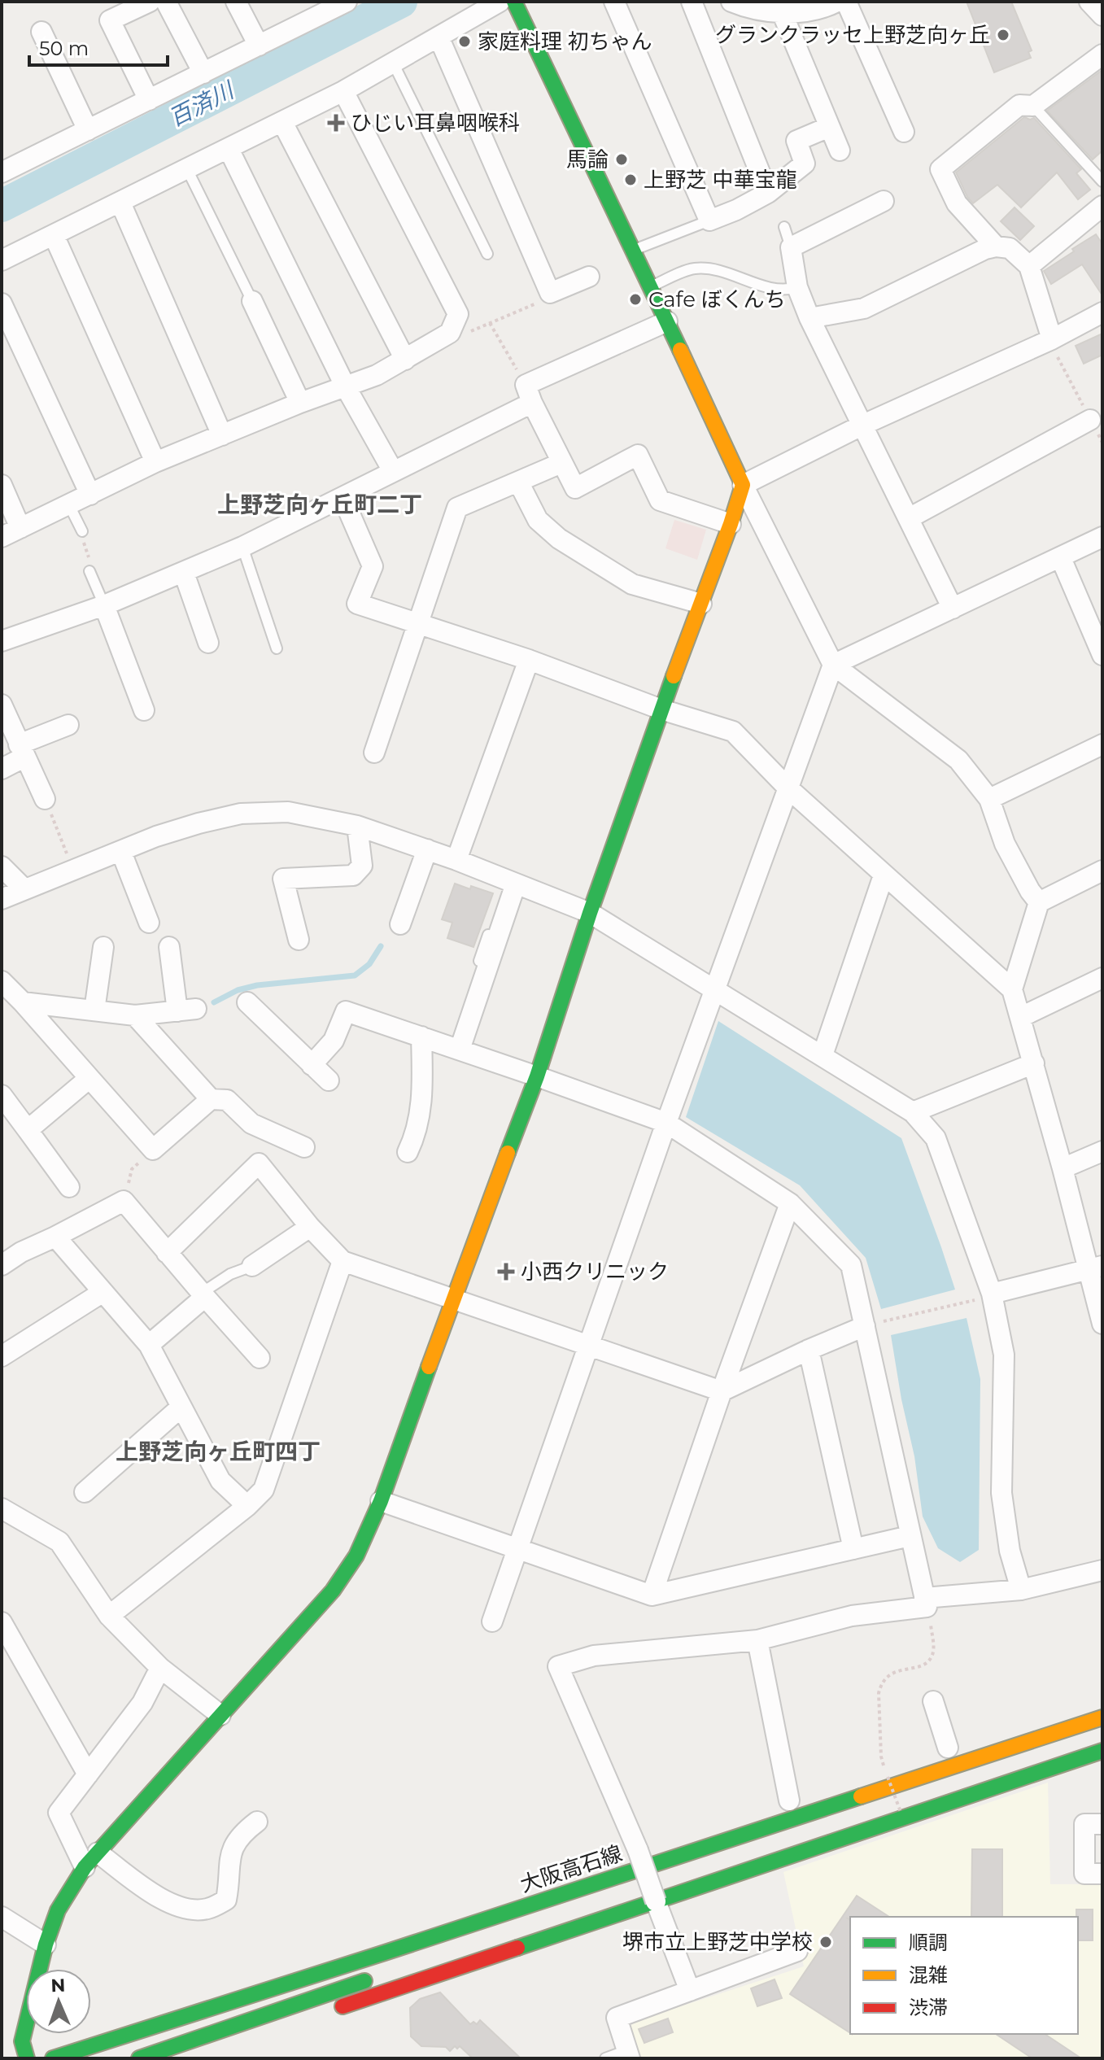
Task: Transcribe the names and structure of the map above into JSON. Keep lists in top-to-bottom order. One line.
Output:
{"streets":{"main road":["大阪高石線"]},"districts":["上野芝向ヶ丘町二丁","上野芝向ヶ丘町四丁"],"water":["百済川"],"places":{"other":["グランクラッセ上野芝向ヶ丘","家庭料理 初ちゃん","馬論","上野芝 中華宝龍","Cafe ぼくんち","堺市立上野芝中学校"],"health":["ひじい耳鼻咽喉科","小西クリニック"]},"legend":["順調","混雑","渋滞"],"scale_bar":"50 m","north":"top"}
